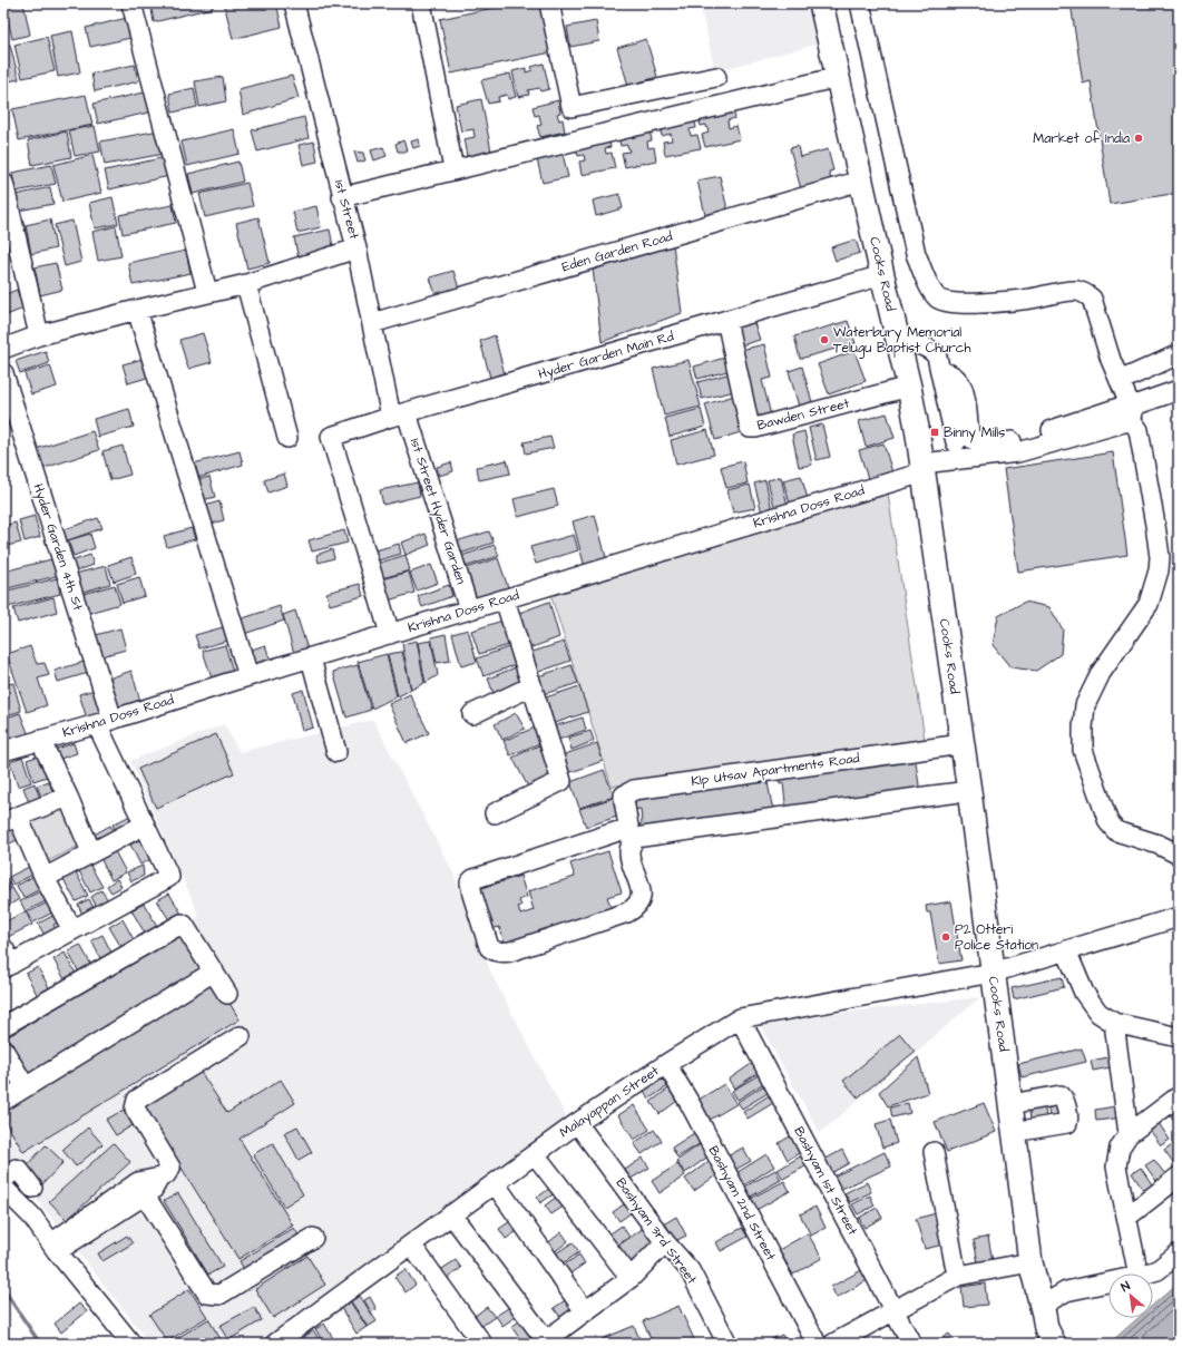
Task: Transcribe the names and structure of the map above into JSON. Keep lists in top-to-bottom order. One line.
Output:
{"streets":{"main road":["Cooks Road"],"street":["1st Street","Eden Garden Road","Hyder Garden Main Rd","Bawden Street","Krishna Doss Road","1st Street Hyder Garden","Hyder Garden 4th St","Klp Utsav Apartments Road","Malayappan Street","Bashyam 1st Street","Bashyam 2nd Street","Bashyam 3rd Street"]},"crossings":[["1st Street","Eden Garden Road"],["1st Street","Hyder Garden Main Rd"],["1st Street","1st Street Hyder Garden"],["Eden Garden Road","Cooks Road"],["Cooks Road","Hyder Garden Main Rd"],["Cooks Road","Bawden Street"],["Cooks Road","Krishna Doss Road"],["Cooks Road","Klp Utsav Apartments Road"],["Cooks Road","Malayappan Street"],["Hyder Garden Main Rd","Bawden Street"],["Hyder Garden Main Rd","Krishna Doss Road"],["Hyder Garden Main Rd","1st Street Hyder Garden"],["Krishna Doss Road","1st Street Hyder Garden"],["Krishna Doss Road","Hyder Garden 4th St"],["Malayappan Street","Bashyam 1st Street"],["Malayappan Street","Bashyam 2nd Street"],["Malayappan Street","Bashyam 3rd Street"]],"places":{"other":["Market of India","Waterbury Memorial Telugu Baptist Church","P2 Otteri Police Station"],"transit":["Binny Mills"]},"north":"top left"}
